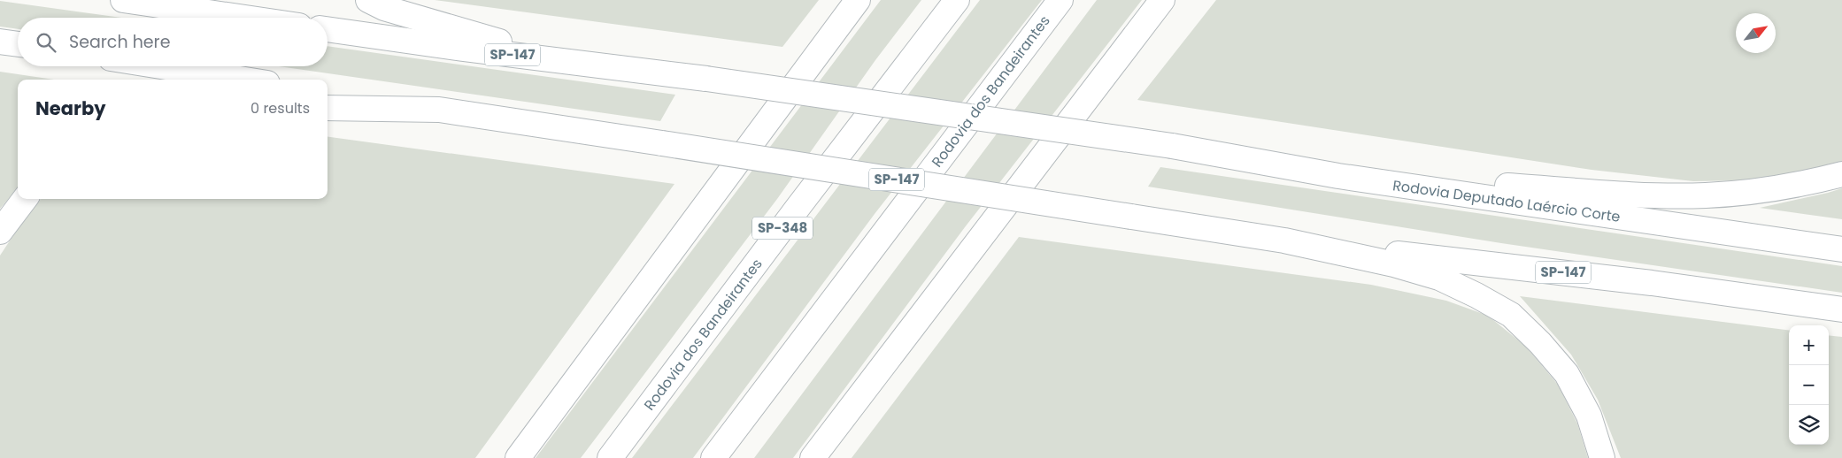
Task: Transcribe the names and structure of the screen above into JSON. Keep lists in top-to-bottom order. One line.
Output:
{"streets":{"highway":["SP-147","Rodovia dos Bandeirantes","Rodovia Deputado Laércio Corte","SP-348"]},"crossings":[["SP-147","Rodovia Deputado Laércio Corte"]],"north":"top right","page":{"search":"Search here","heading":["Nearby","0 results"],"map_buttons":["+","−"]}}
